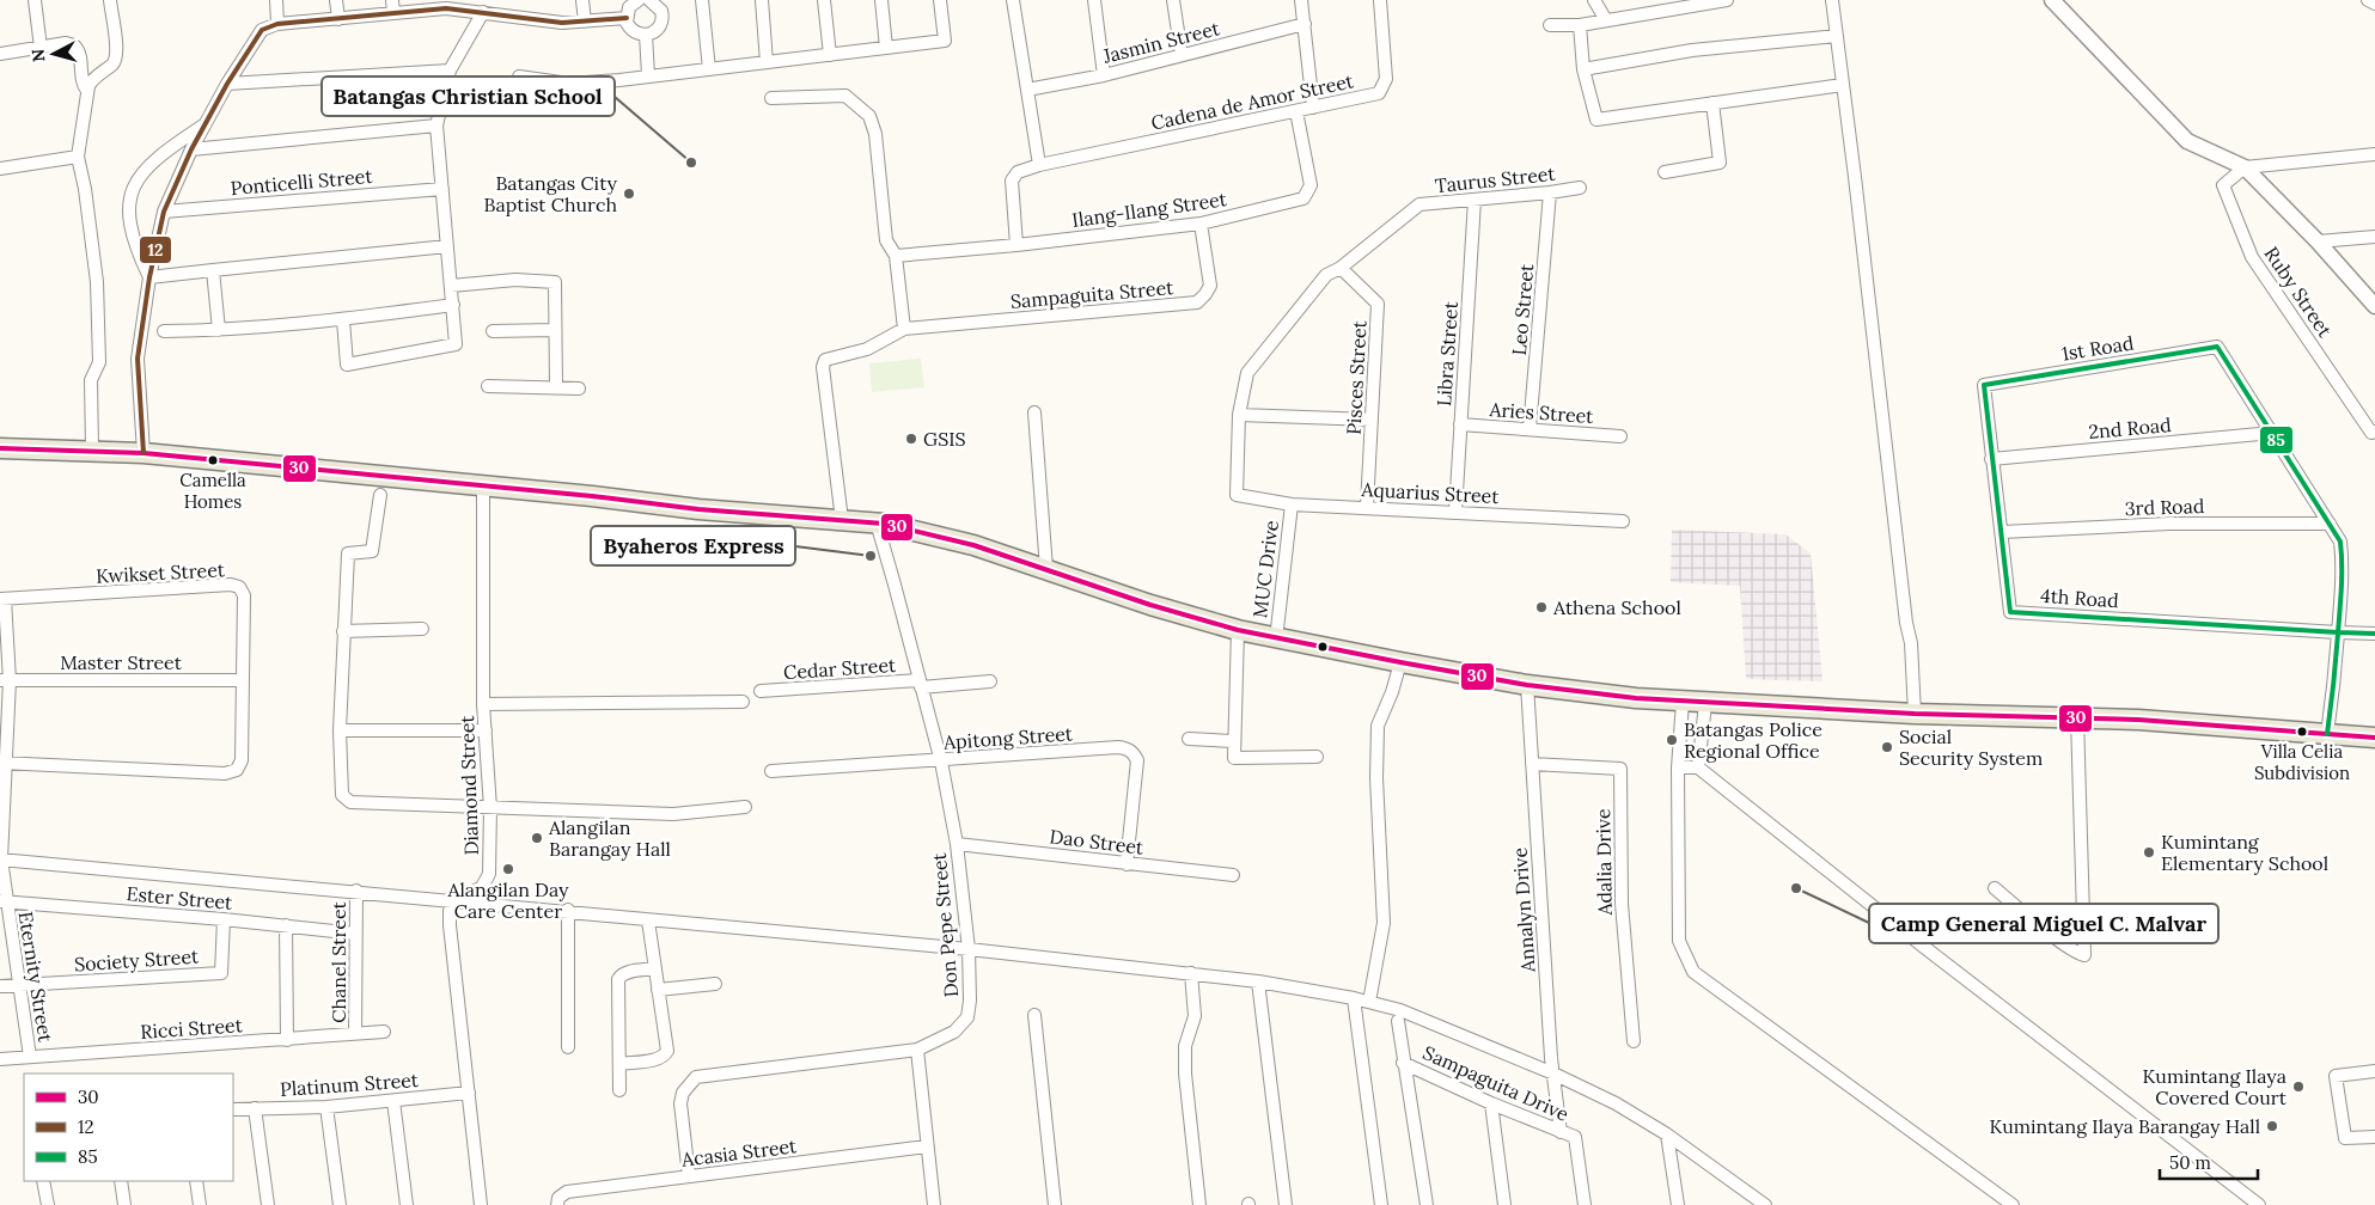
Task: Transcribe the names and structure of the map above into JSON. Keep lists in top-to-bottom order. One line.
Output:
{"streets":{"street":["Jasmin Street","Cadena de Amor Street","Taurus Street","Ponticelli Street","Ilang-Ilang Street","Ruby Street","Sampaguita Street","Leo Street","1st Road","Libra Street","Pisces Street","Aries Street","2nd Road","Aquarius Street","3rd Road","MUC Drive","Kwikset Street","4th Road","Master Street","Cedar Street","Apitong Street","Diamond Street","Dao Street","Adalia Drive","Ester Street","Annalyn Drive","Don Pepe Street","Society Street","Chanel Street","Eternity Street","Ricci Street","Sampaguita Drive","Platinum Street","Acasia Street"]},"crossings":[["Cadena de Amor Street","Ilang-Ilang Street"],["Taurus Street","Leo Street"],["Taurus Street","Libra Street"],["Taurus Street","Pisces Street"],["Taurus Street","Aquarius Street"],["Ilang-Ilang Street","Sampaguita Street"],["Leo Street","Aries Street"],["1st Road","2nd Road"],["1st Road","4th Road"],["Libra Street","Aries Street"],["Libra Street","Aquarius Street"],["Pisces Street","Aquarius Street"],["2nd Road","4th Road"],["Aquarius Street","MUC Drive"],["3rd Road","4th Road"],["Kwikset Street","Master Street"],["Kwikset Street","Eternity Street"],["Master Street","Eternity Street"],["Cedar Street","Don Pepe Street"],["Apitong Street","Dao Street"],["Apitong Street","Don Pepe Street"],["Dao Street","Don Pepe Street"],["Adalia Drive","Annalyn Drive"],["Ester Street","Society Street"],["Ester Street","Chanel Street"],["Ester Street","Eternity Street"],["Annalyn Drive","Sampaguita Drive"],["Don Pepe Street","Acasia Street"],["Society Street","Eternity Street"],["Chanel Street","Ricci Street"],["Eternity Street","Ricci Street"]],"places":["Batangas Christian School","Batangas City Baptist Church","GSIS","Camella Homes","Byaheros Express","Athena School","Villa Celia Subdivision","Batangas Police Regional Office","Social Security System","Alangilan Barangay Hall","Kumintang Elementary School","Alangilan Day Care Center","Camp General Miguel C. Malvar","Kumintang Ilaya Covered Court","Kumintang Ilaya Barangay Hall"],"lines":["transit line 12","transit line 85","transit line 30"],"legend":["30","12","85"],"scale_bar":"50 m","north":"left"}
